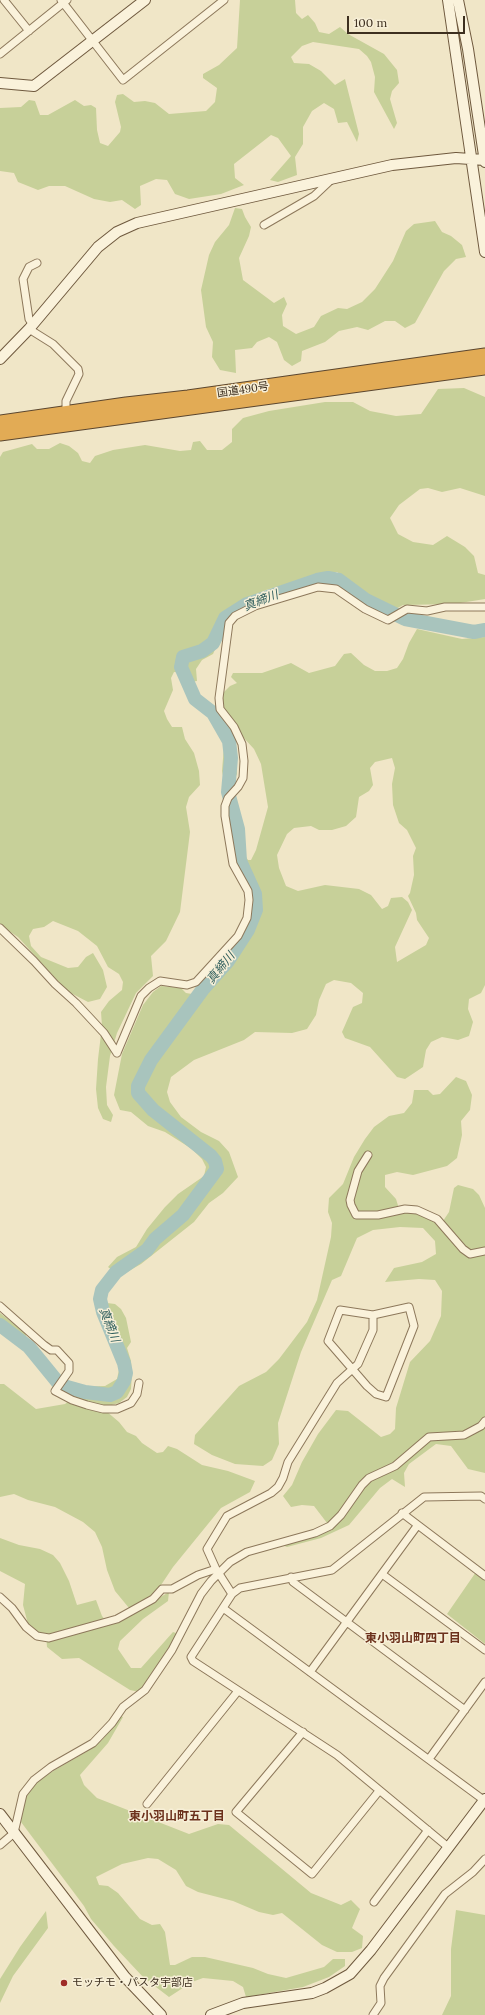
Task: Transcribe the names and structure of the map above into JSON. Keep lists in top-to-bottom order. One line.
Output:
{"streets":{"highway":["国道490号"]},"districts":["東小羽山町四丁目","東小羽山町五丁目"],"water":["真締川"],"places":["モッチモ・パスタ宇部店"],"scale_bar":"100 m"}
